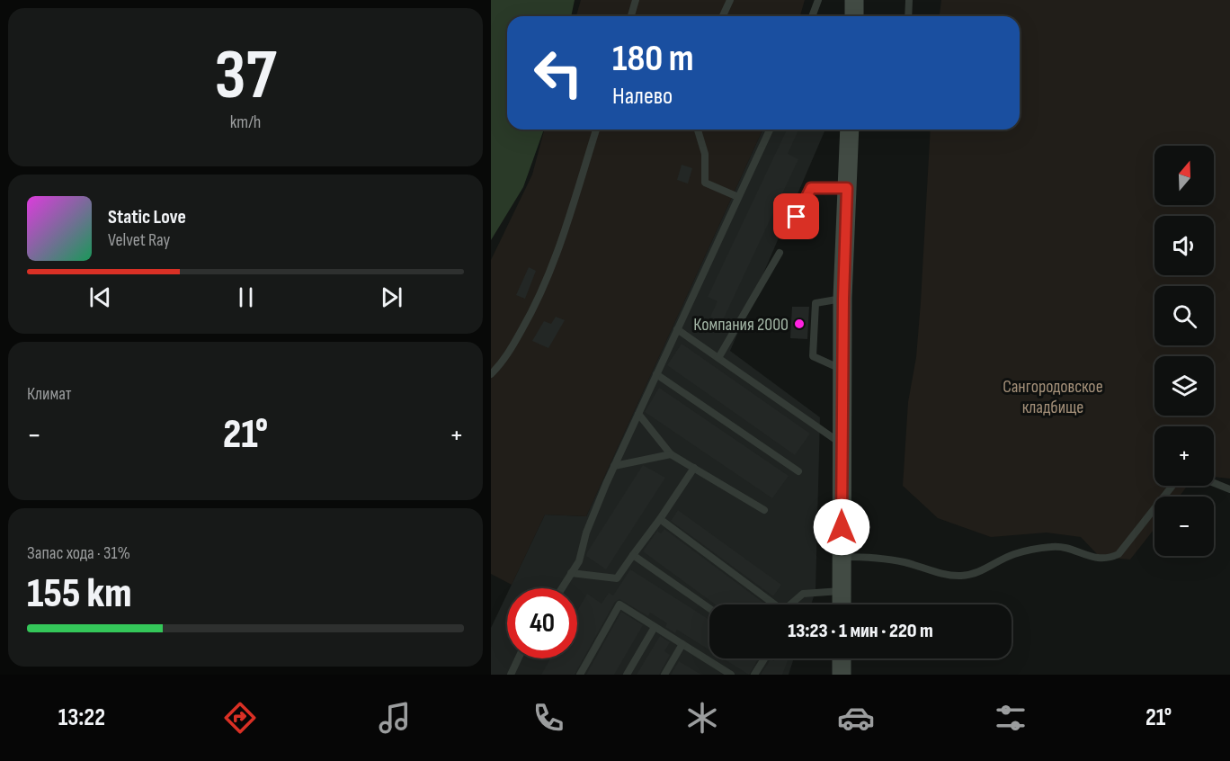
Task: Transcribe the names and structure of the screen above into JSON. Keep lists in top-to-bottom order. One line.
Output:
{"parks":["Сангородовское кладбище"],"places":["Компания 2000"],"north":"top","page":{"tile":[["37","km/h"],"Климат",["Запас хода · 31%","155 km"]],"turn":["180 m","Налево"],"map_buttons":["+","−"],"song":["Static Love","Velvet Ray"],"heat":["−","21°","+"],"limit":"40","trip":"13:23 · 1 мин · 220 m","tabs":["13:22","21°"]}}
